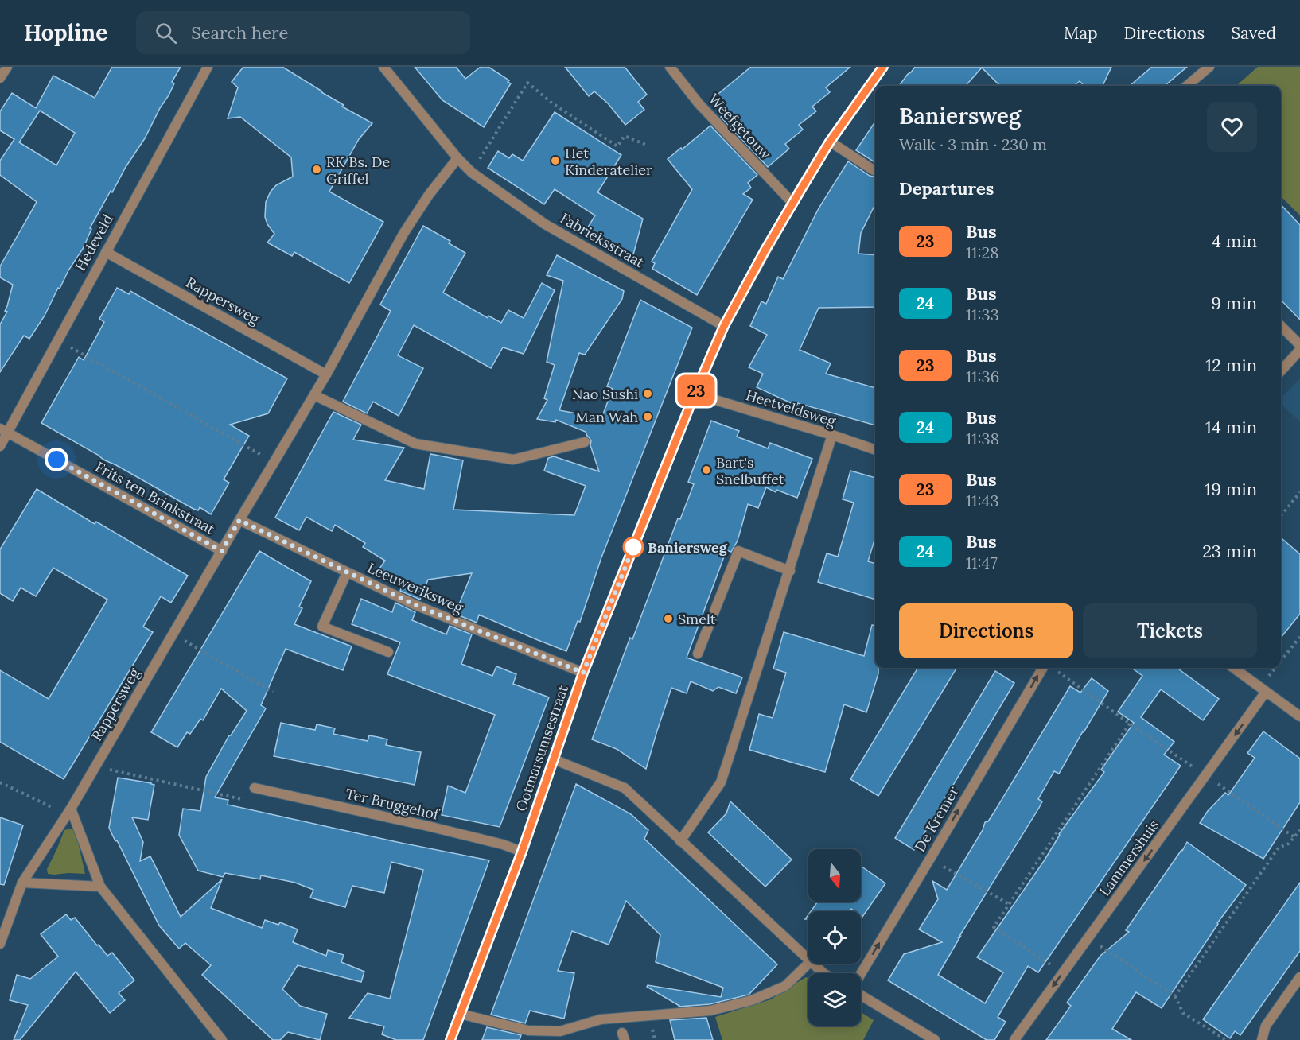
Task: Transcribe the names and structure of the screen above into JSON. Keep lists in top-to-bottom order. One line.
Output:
{"streets":{"street":["Weefgetouw","Fabrieksstraat","Hedeveld","Rappersweg","Heetveldsweg","Frits ten Brinkstraat","Leeuweriksweg","Ootmarsumsestraat","Ter Bruggehof","De Kremer","Lammershuis"]},"crossings":[["Weefgetouw","Ootmarsumsestraat"],["Fabrieksstraat","Rappersweg"],["Fabrieksstraat","Ootmarsumsestraat"],["Hedeveld","Rappersweg"],["Hedeveld","Frits ten Brinkstraat"],["Rappersweg","Frits ten Brinkstraat"],["Rappersweg","Leeuweriksweg"],["Heetveldsweg","Ootmarsumsestraat"],["Leeuweriksweg","Ootmarsumsestraat"],["Ootmarsumsestraat","Ter Bruggehof"]],"one_way":["De Kremer","Lammershuis"],"places":["Het Kinderatelier","RK Bs. De Griffel","Nao Sushi","Man Wah","Bart's Snelbuffet","Baniersweg","Smelt"],"lines":["bus line 23"],"north":"bottom","page":{"header":"Hopline","search":"Search here","nav":["Map","Directions","Saved"],"on_map":"23","heading":[["Baniersweg","Walk · 3 min · 230 m"],"Departures"],"list":[{"mark":"23","name":"Bus","note":"11:28","value":"4 min"},{"mark":"24","name":"Bus","note":"11:33","value":"9 min"},{"mark":"23","name":"Bus","note":"11:36","value":"12 min"},{"mark":"24","name":"Bus","note":"11:38","value":"14 min"},{"mark":"23","name":"Bus","note":"11:43","value":"19 min"},{"mark":"24","name":"Bus","note":"11:47","value":"23 min"}],"buttons":["Directions","Tickets"]}}
